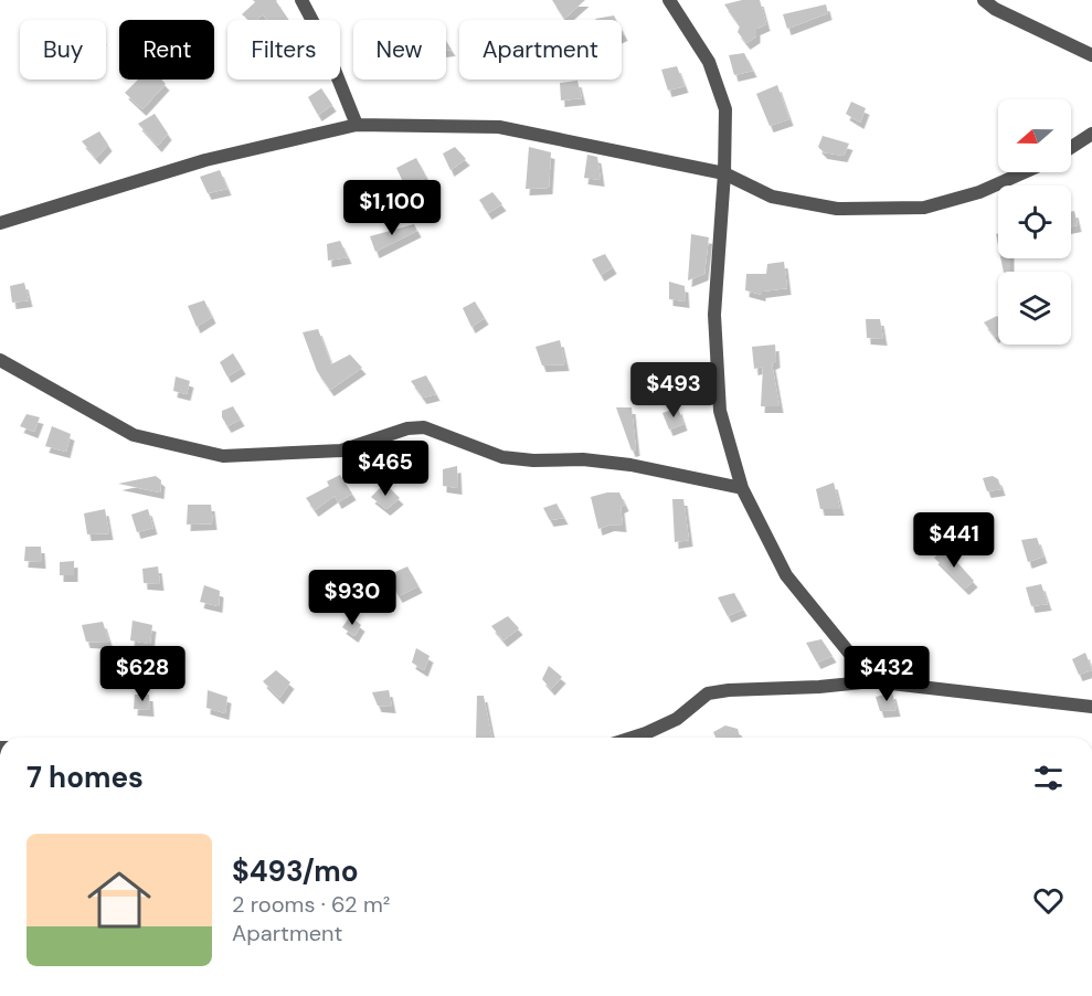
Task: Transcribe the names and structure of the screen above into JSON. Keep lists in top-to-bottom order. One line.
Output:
{"north":"left","page":{"chip":["Buy","Rent","Filters","New","Apartment"],"price":["$1,100","$493","$465","$441","$930","$628","$432"],"heading":"7 homes","list":[{"name":"$493/mo","note":"2 rooms · 62 m² · Apartment"}]}}
